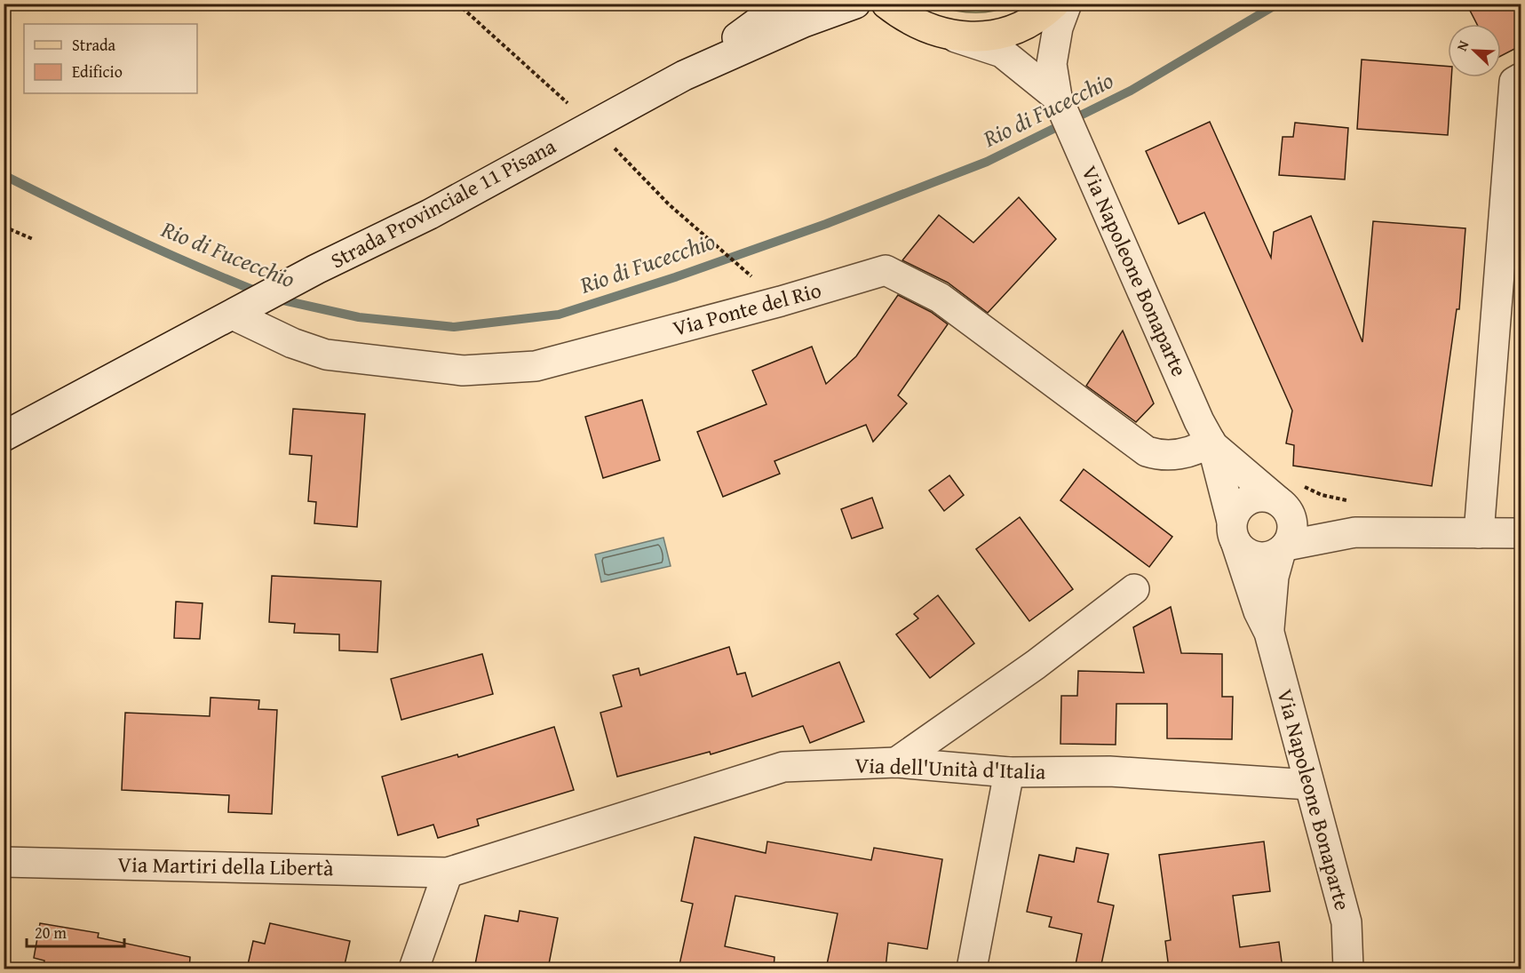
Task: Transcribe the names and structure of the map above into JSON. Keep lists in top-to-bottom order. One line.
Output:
{"streets":{"street":["Strada Provinciale 11 Pisana","Via Napoleone Bonaparte","Via Ponte del Rio","Via dell'Unità d'Italia","Via Martiri della Libertà"]},"crossings":[["Strada Provinciale 11 Pisana","Via Ponte del Rio"],["Via Napoleone Bonaparte","Via Ponte del Rio"],["Via Napoleone Bonaparte","Via dell'Unità d'Italia"],["Via dell'Unità d'Italia","Via Martiri della Libertà"]],"water":["Rio di Fucecchio"],"legend":["Strada","Edificio"],"scale_bar":"20 m","north":"top left"}
